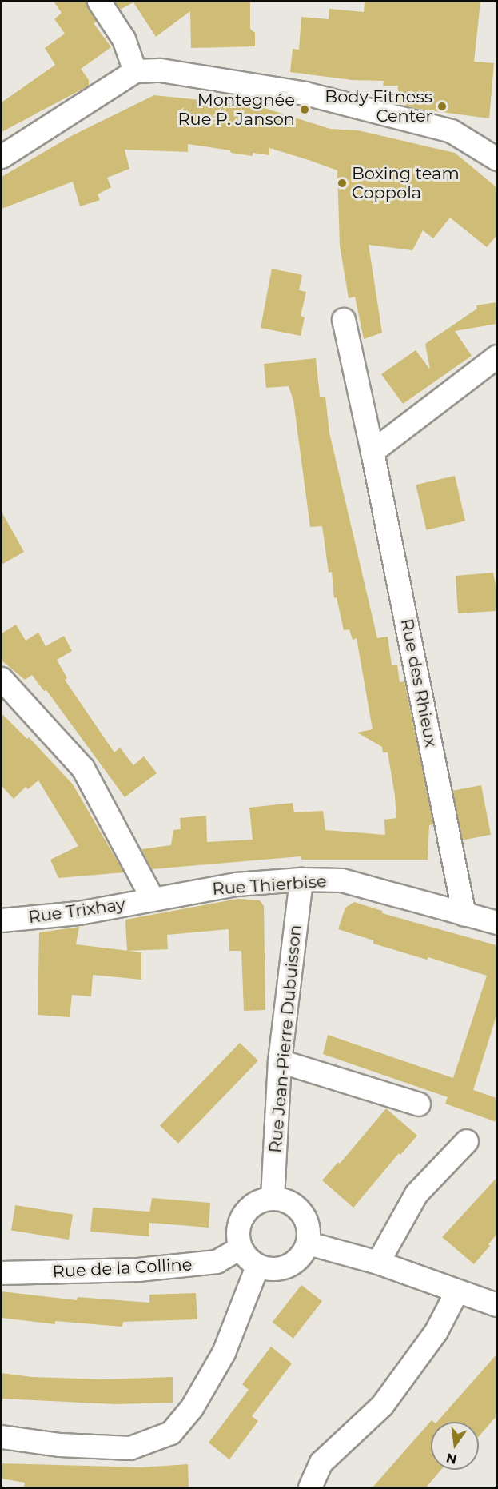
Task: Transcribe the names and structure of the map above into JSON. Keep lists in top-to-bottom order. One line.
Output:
{"streets":{"street":["Rue des Rhieux","Rue Thierbise","Rue Trixhay","Rue Jean-Pierre Dubuisson","Rue de la Colline"]},"crossings":[["Rue des Rhieux","Rue Thierbise"],["Rue Thierbise","Rue Trixhay"],["Rue Thierbise","Rue Jean-Pierre Dubuisson"],["Rue Jean-Pierre Dubuisson","Rue de la Colline"]],"places":["Body Fitness Center","Montegnée Rue P. Janson","Boxing team Coppola"],"north":"bottom"}
